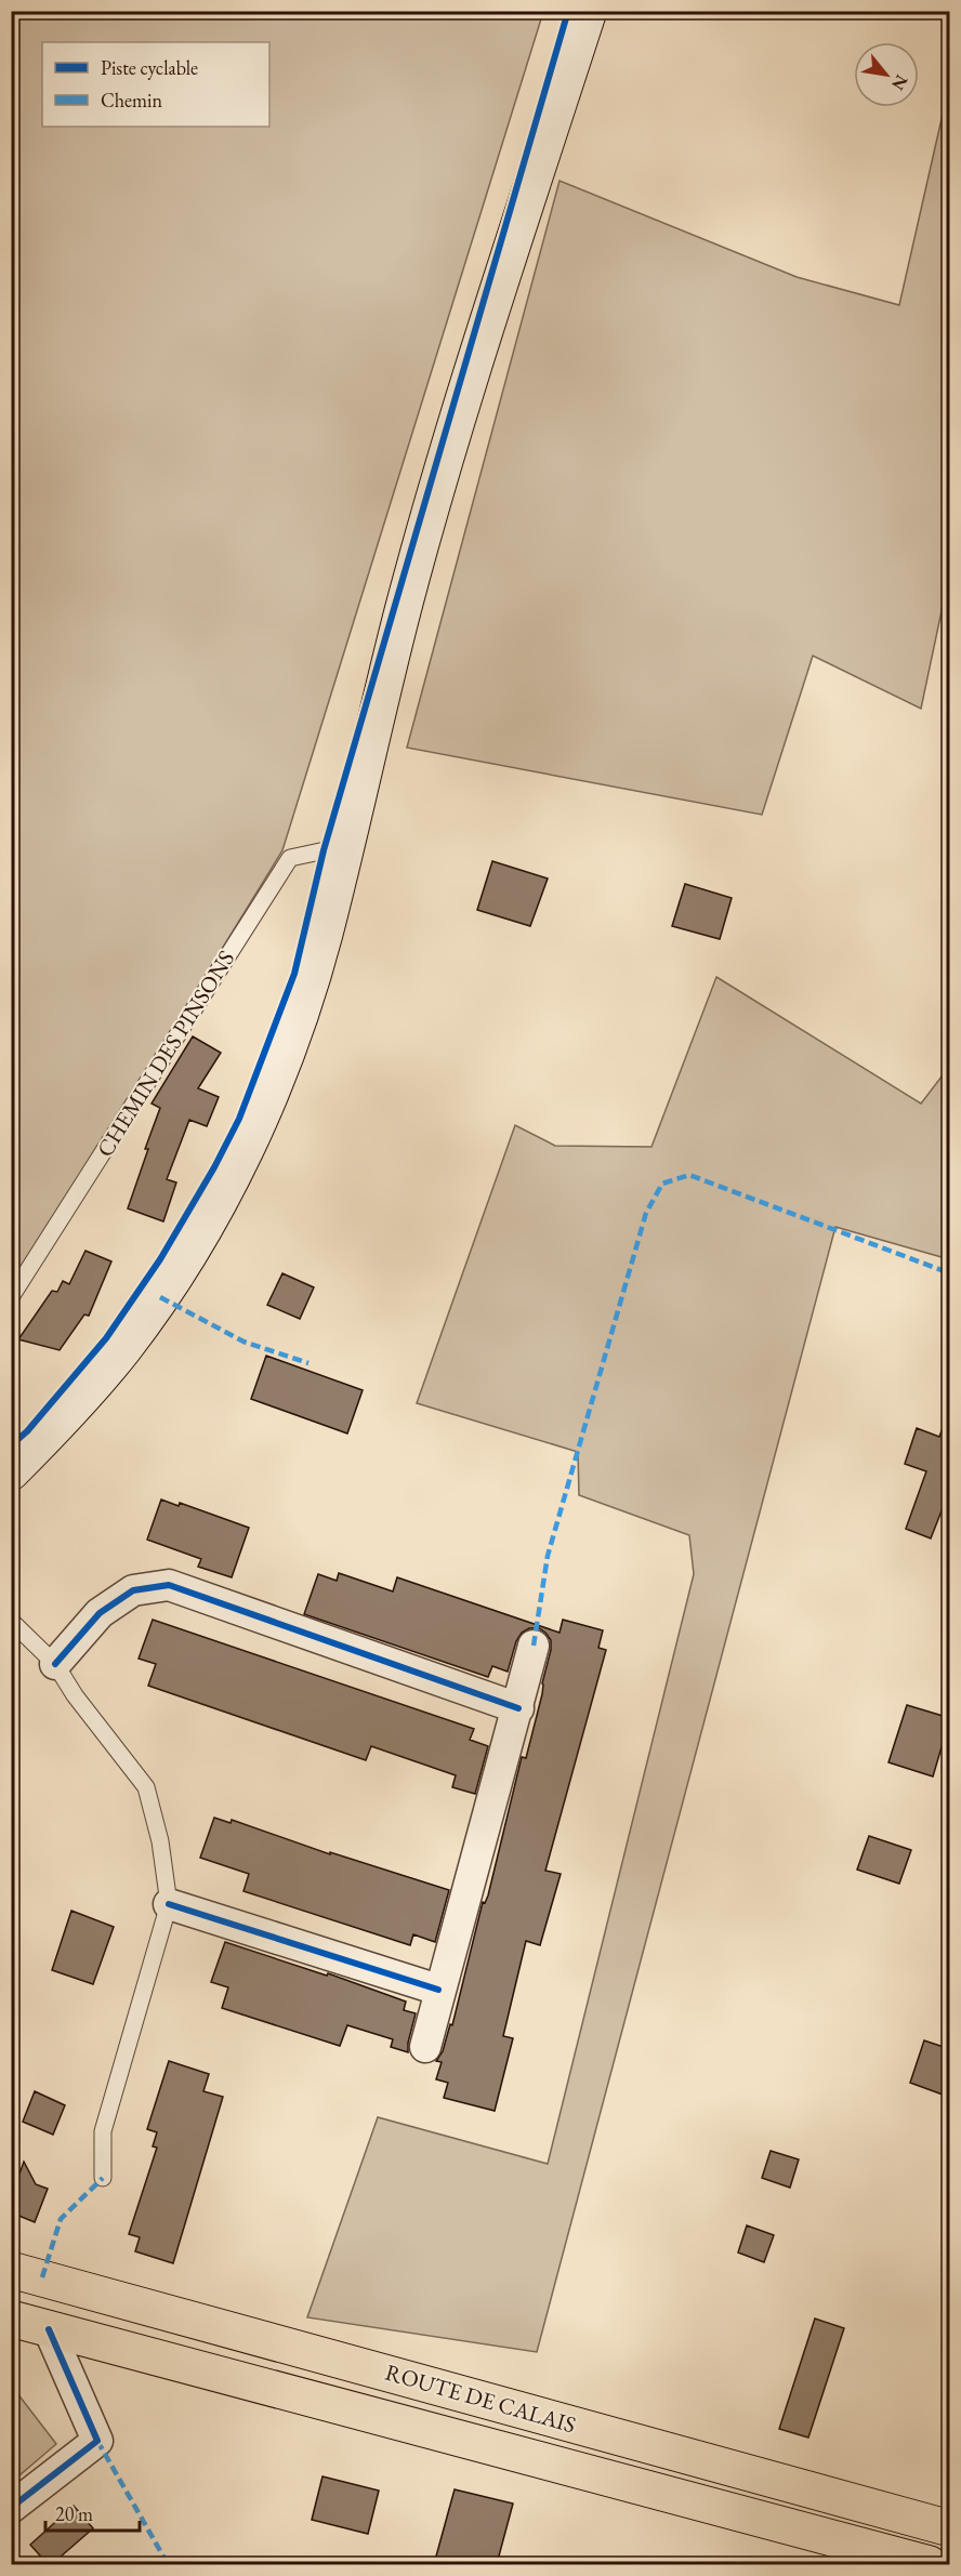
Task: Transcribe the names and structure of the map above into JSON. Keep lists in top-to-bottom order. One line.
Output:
{"streets":{"main road":["ROUTE DE CALAIS"],"lane":["CHEMIN DES PINSONS"]},"legend":["Piste cyclable","Chemin"],"scale_bar":"20 m","north":"bottom right"}
